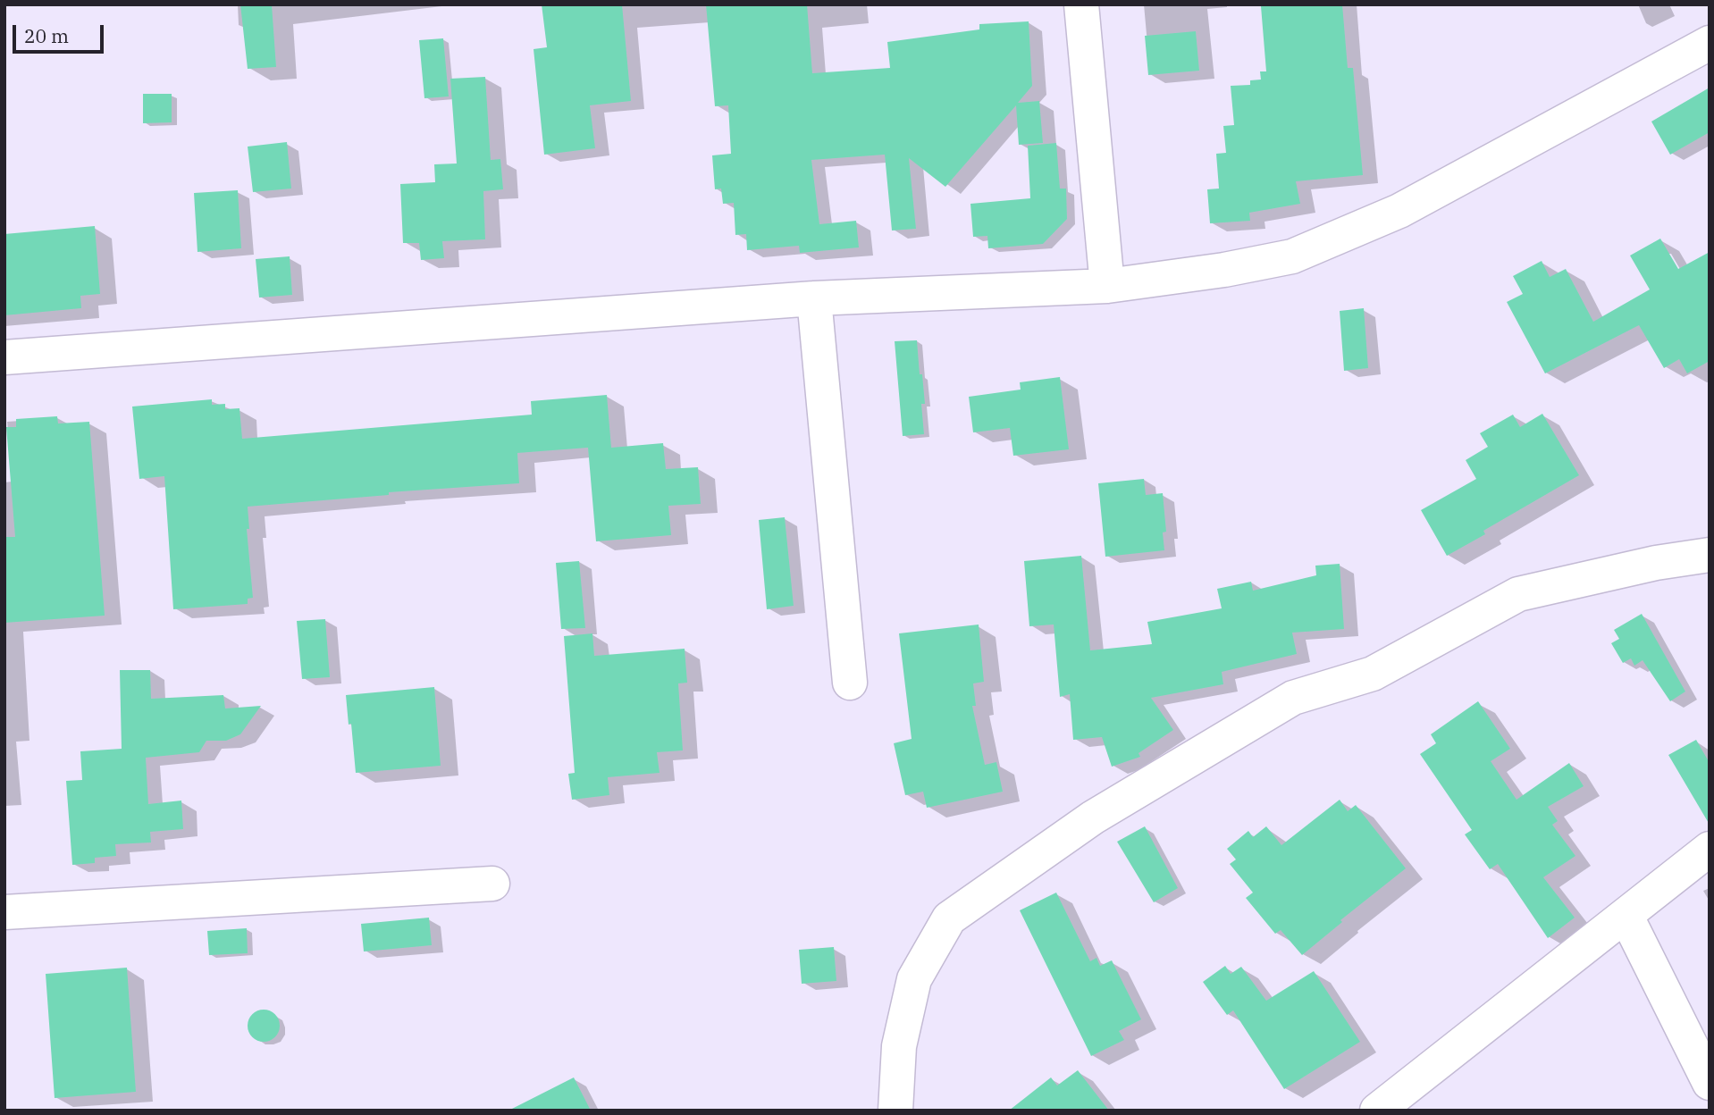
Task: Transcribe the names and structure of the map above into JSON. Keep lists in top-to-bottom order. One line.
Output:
{"scale_bar":"20 m"}
